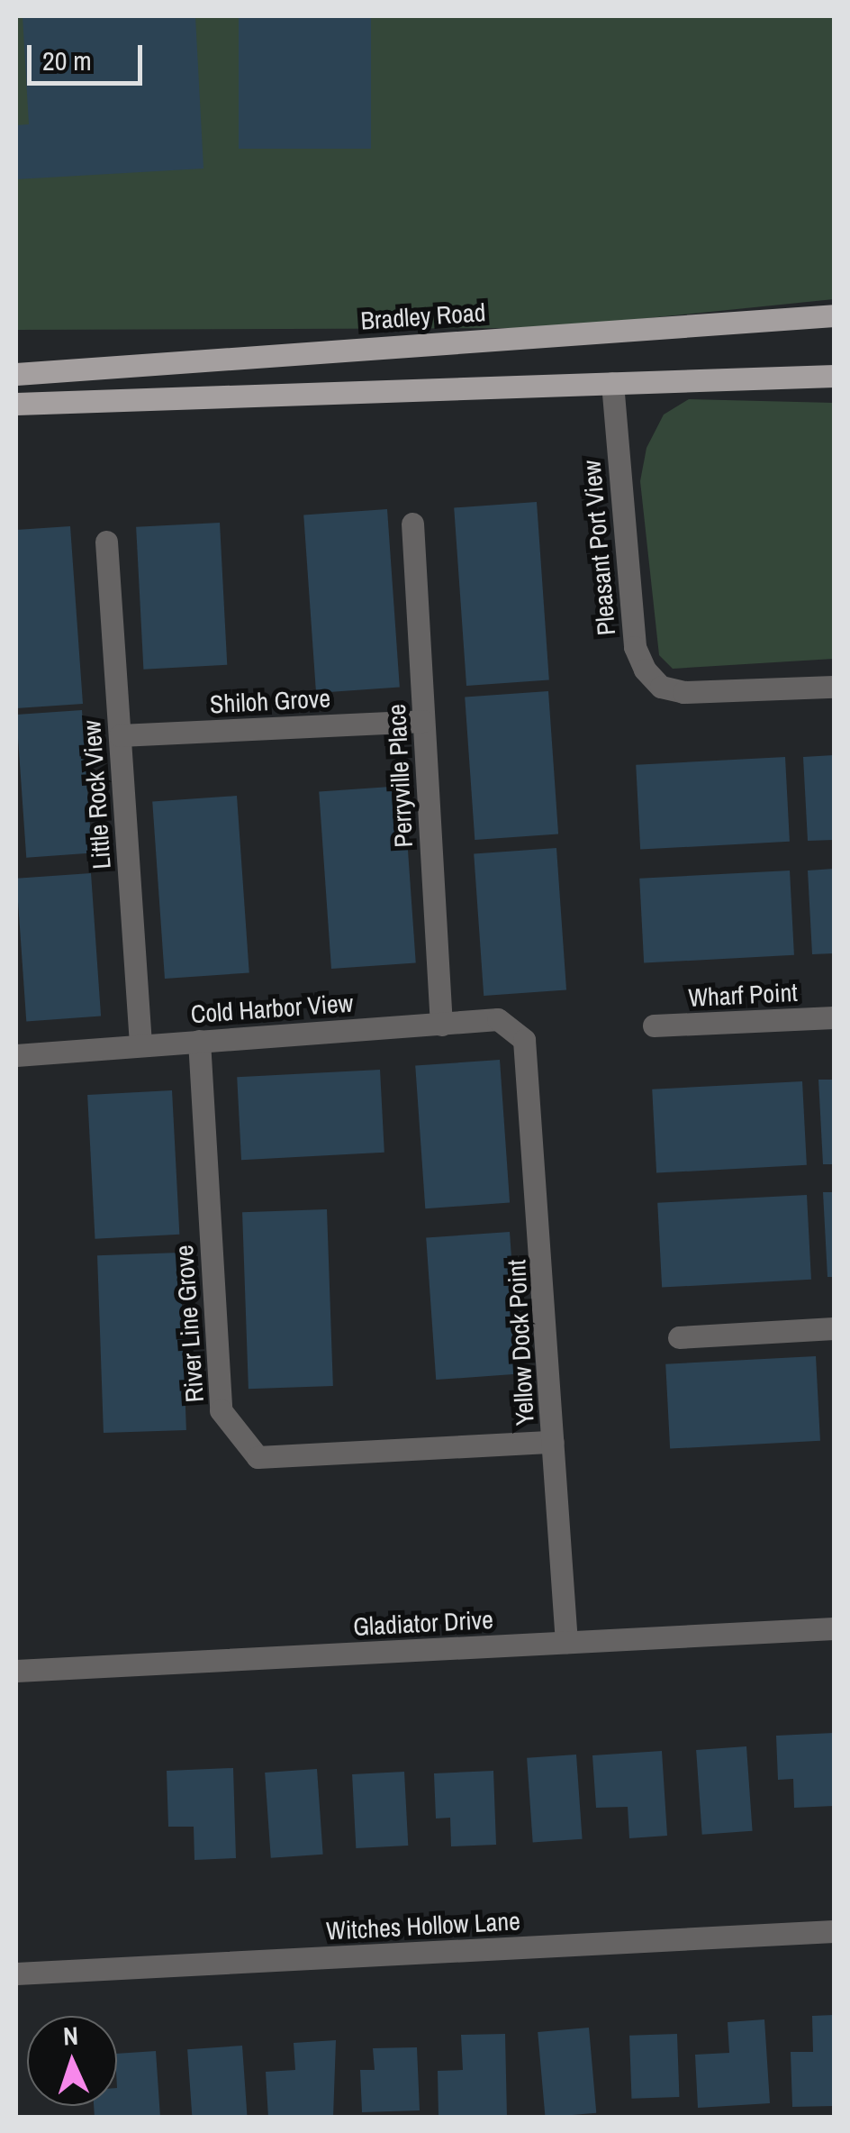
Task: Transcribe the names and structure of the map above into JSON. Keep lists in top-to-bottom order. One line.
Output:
{"streets":{"main road":["Bradley Road"],"street":["Pleasant Port View","Shiloh Grove","Perryville Place","Little Rock View","Wharf Point","Cold Harbor View","River Line Grove","Yellow Dock Point","Gladiator Drive","Witches Hollow Lane"]},"crossings":[["Shiloh Grove","Perryville Place"],["Shiloh Grove","Little Rock View"],["Perryville Place","Cold Harbor View"],["Little Rock View","Cold Harbor View"],["Cold Harbor View","River Line Grove"],["Cold Harbor View","Yellow Dock Point"],["River Line Grove","Yellow Dock Point"],["Yellow Dock Point","Gladiator Drive"]],"scale_bar":"20 m","north":"top"}
